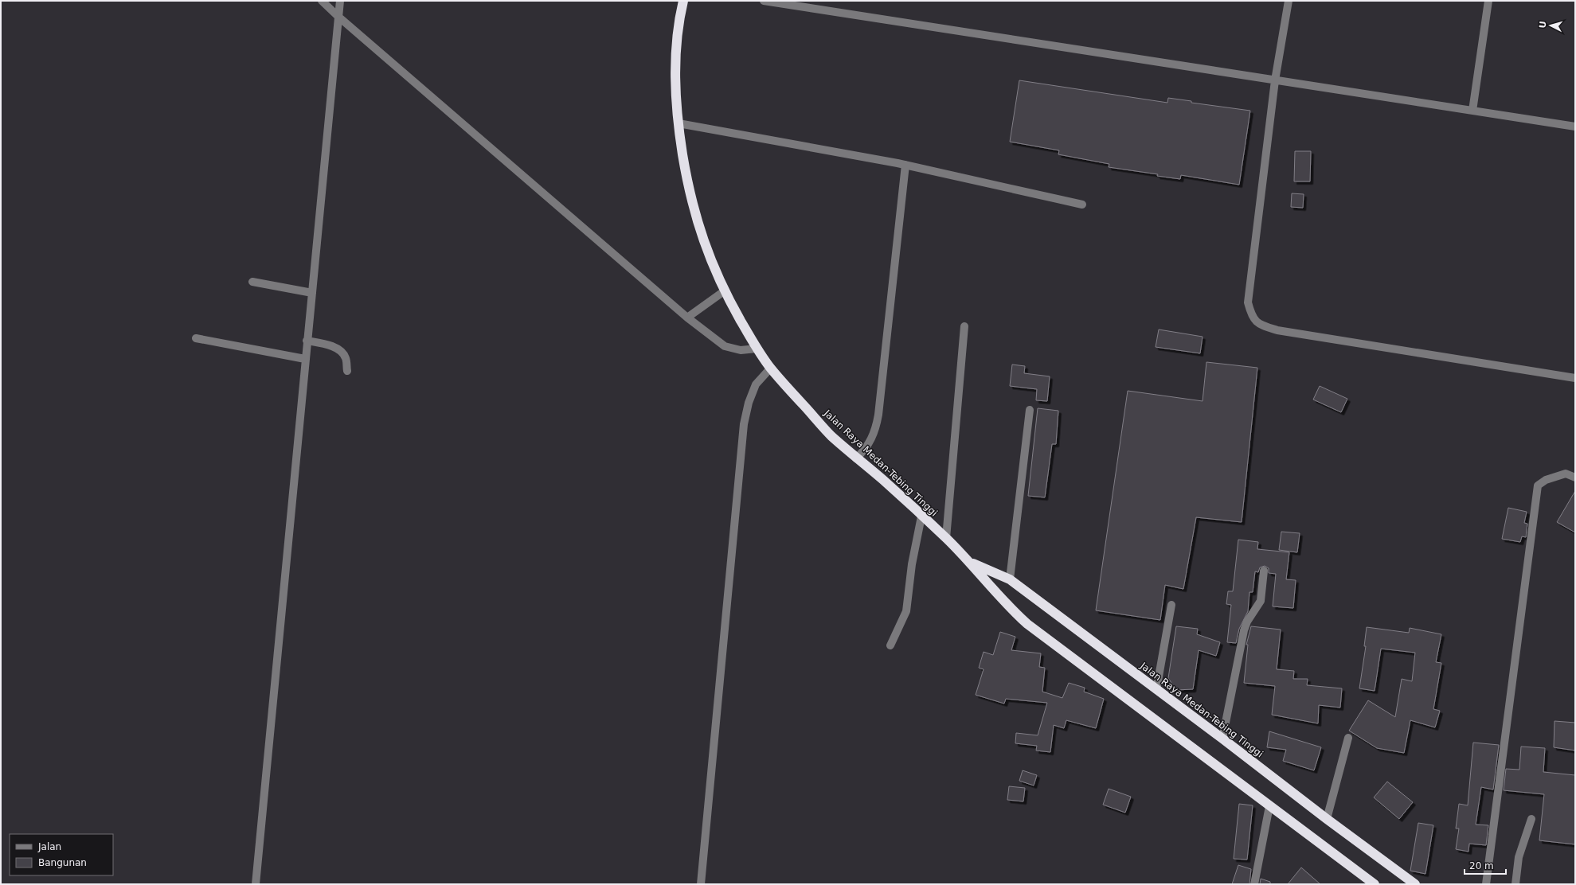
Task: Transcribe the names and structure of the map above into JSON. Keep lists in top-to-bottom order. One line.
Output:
{"streets":{"highway":["Jalan Raya Medan-Tebing Tinggi"]},"legend":["Jalan","Bangunan"],"scale_bar":"20 m","north":"left"}
